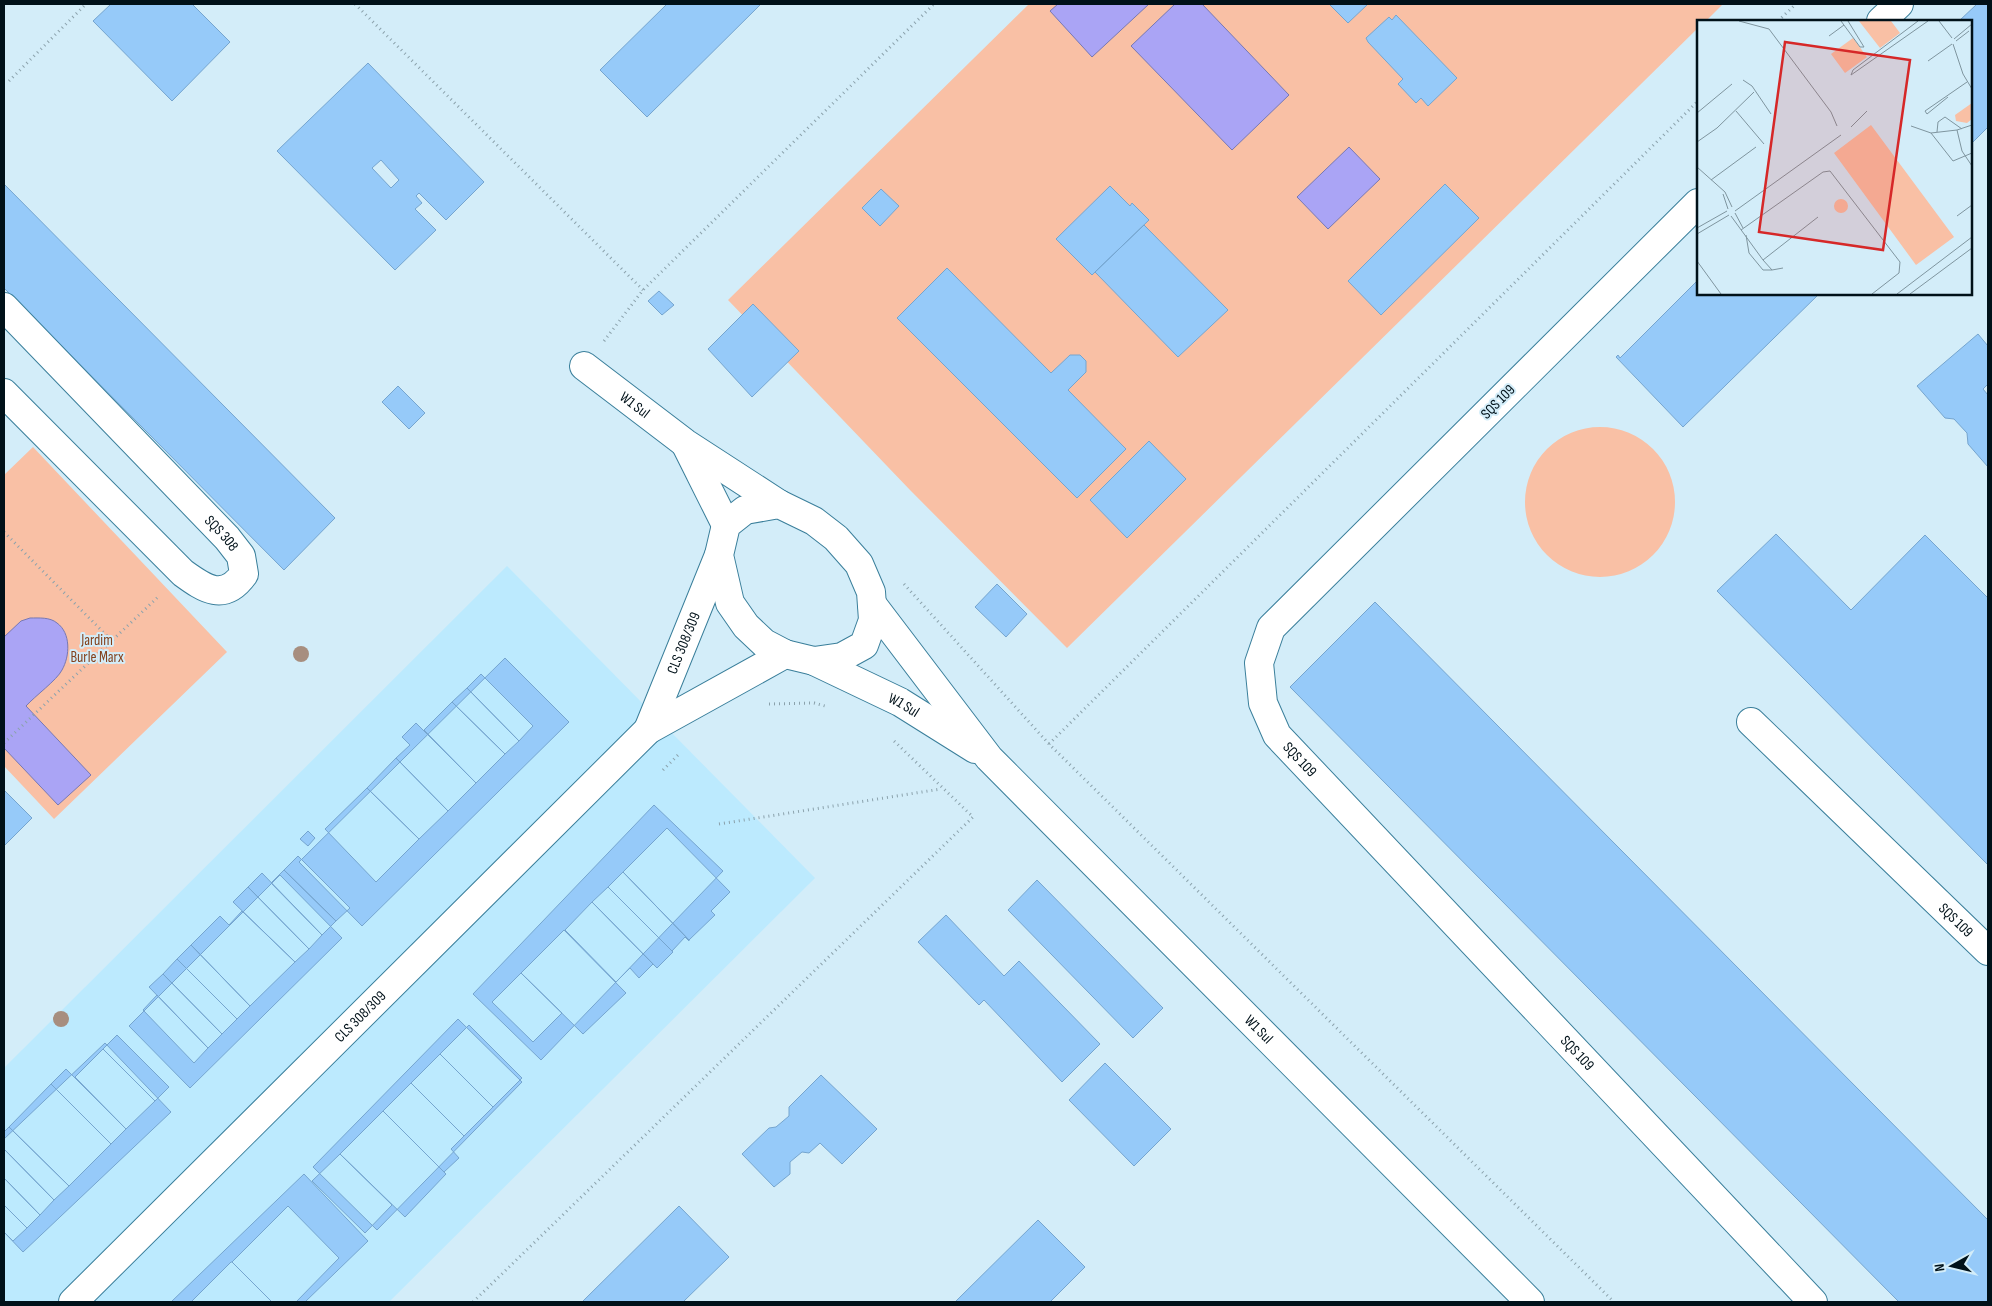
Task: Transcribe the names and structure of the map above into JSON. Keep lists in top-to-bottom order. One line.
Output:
{"streets":{"street":["SQS 109","W1 Sul","SQS 308","CLS 308/309"]},"crossings":[["W1 Sul","CLS 308/309"]],"parks":["Jardim Burle Marx"],"north":"left"}
